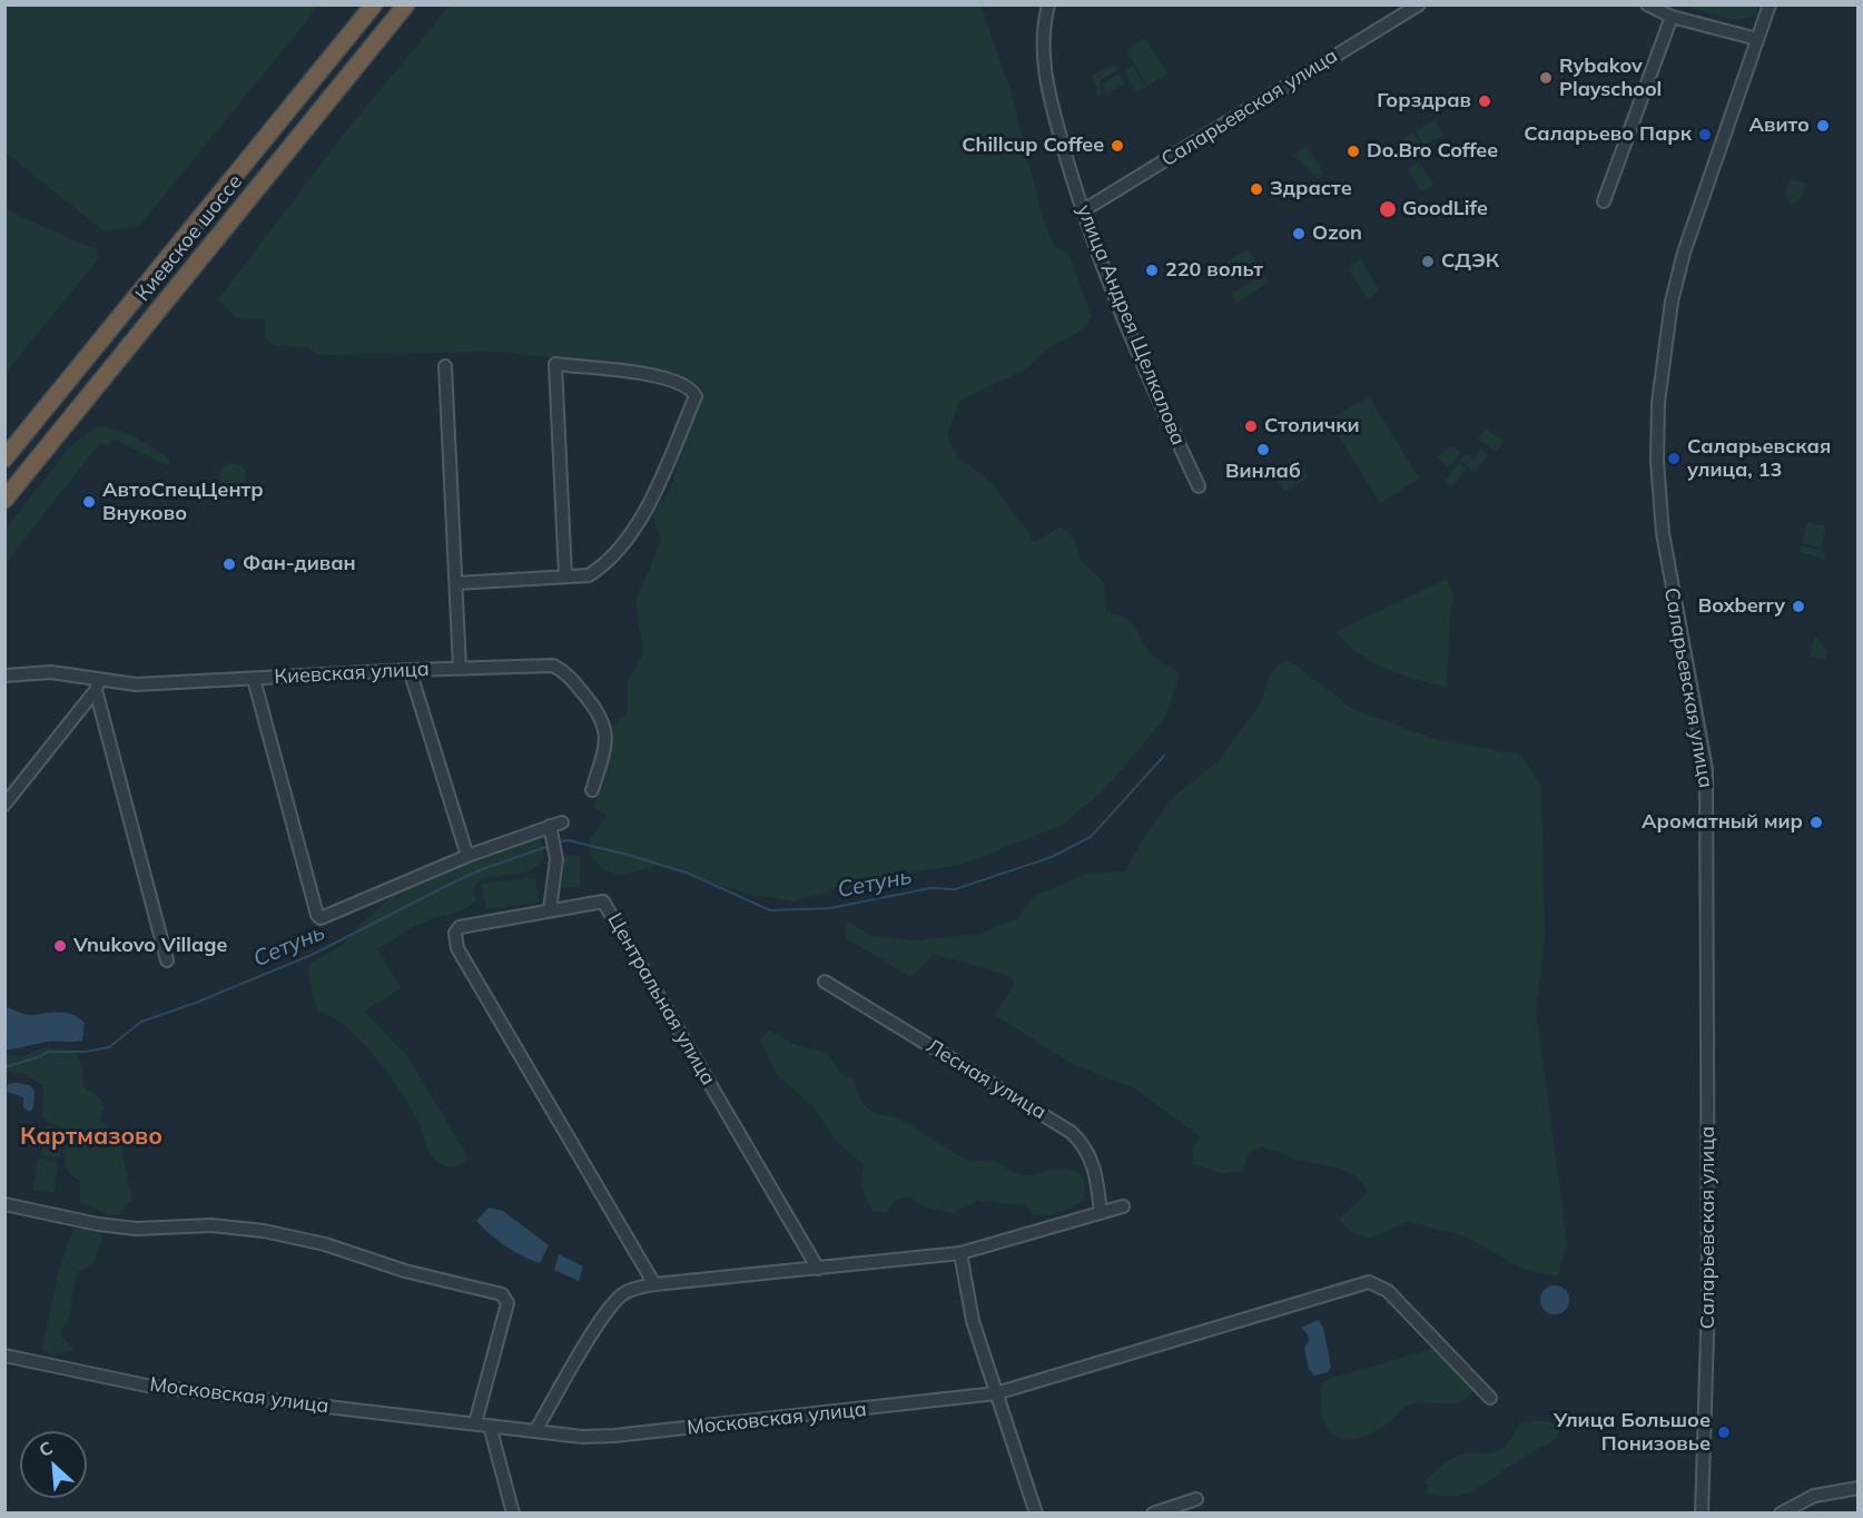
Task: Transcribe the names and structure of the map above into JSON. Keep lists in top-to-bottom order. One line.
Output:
{"streets":{"highway":["Киевское шоссе"],"street":["Саларьевская улица","улица Андрея Щелкалова","Киевская улица","Центральная улица","Лесная улица","Московская улица"]},"crossings":[["Саларьевская улица","улица Андрея Щелкалова"]],"districts":["Картмазово"],"water":["Сетунь"],"places":["Rybakov Playschool","Горздрав","Авито","Саларьево Парк","Chillcup Coffee","Do.Bro Coffee","Здрасте","GoodLife","Ozon","СДЭК","220 вольт","Столички","Винлаб","Саларьевская улица, 13","АвтоСпецЦентр Внуково","Фан-диван","Boxberry","Ароматный мир","Vnukovo Village","Улица Большое Понизовье"],"north":"top left"}
